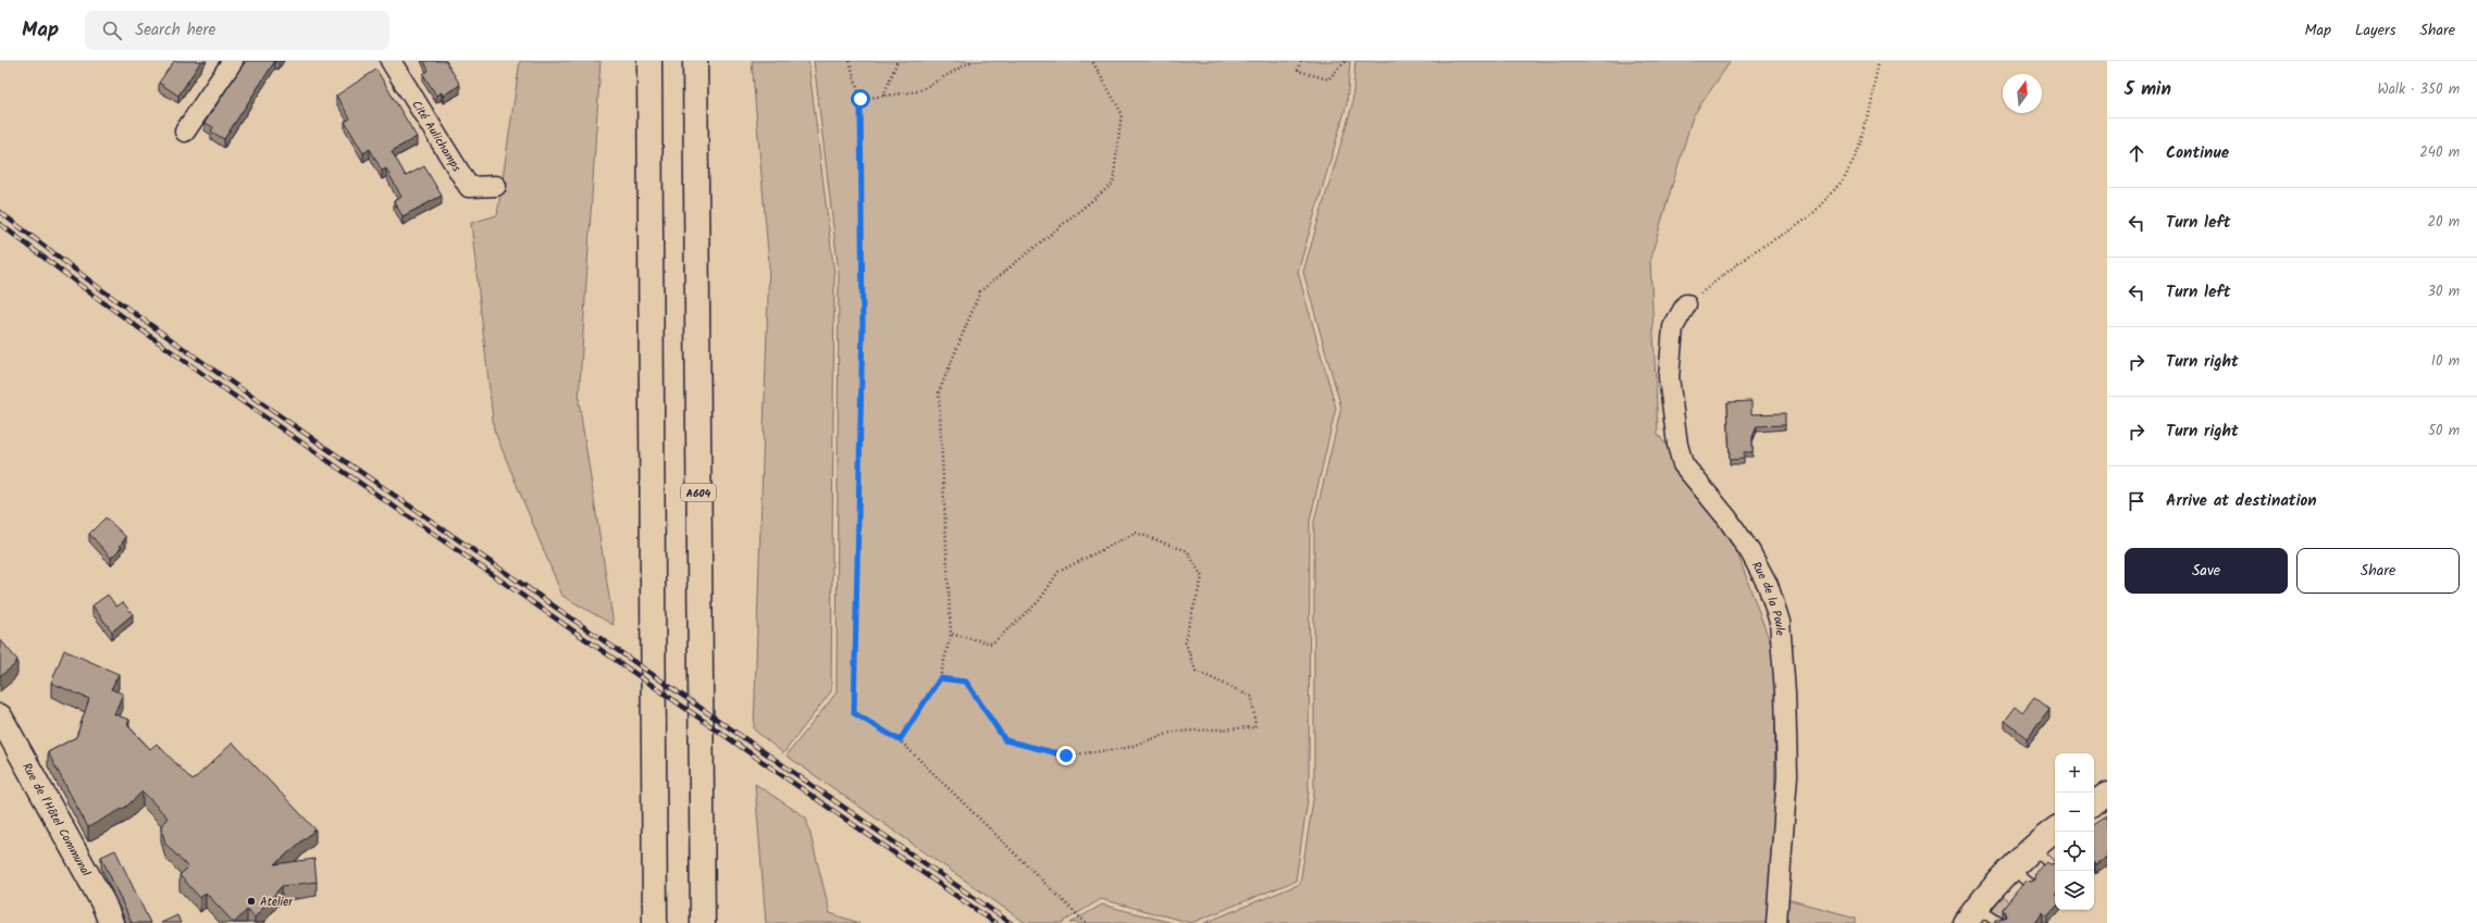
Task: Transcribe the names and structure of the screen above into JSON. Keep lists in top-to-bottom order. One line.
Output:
{"streets":{"main road":["A604","Rue de l'Hôtel Communal"],"street":["Cité Aulichamps","Rue de la Poule"]},"places":["Atelier"],"north":"top","page":{"header":"Map","search":"Search here","nav":["Map","Layers","Share"],"heading":["5 min","Walk · 350 m"],"list":[["Continue","240 m"],["Turn left","20 m"],["Turn left","30 m"],["Turn right","10 m"],["Turn right","50 m"],"Arrive at destination"],"buttons":["Save","Share"],"map_buttons":["+","−"]}}
